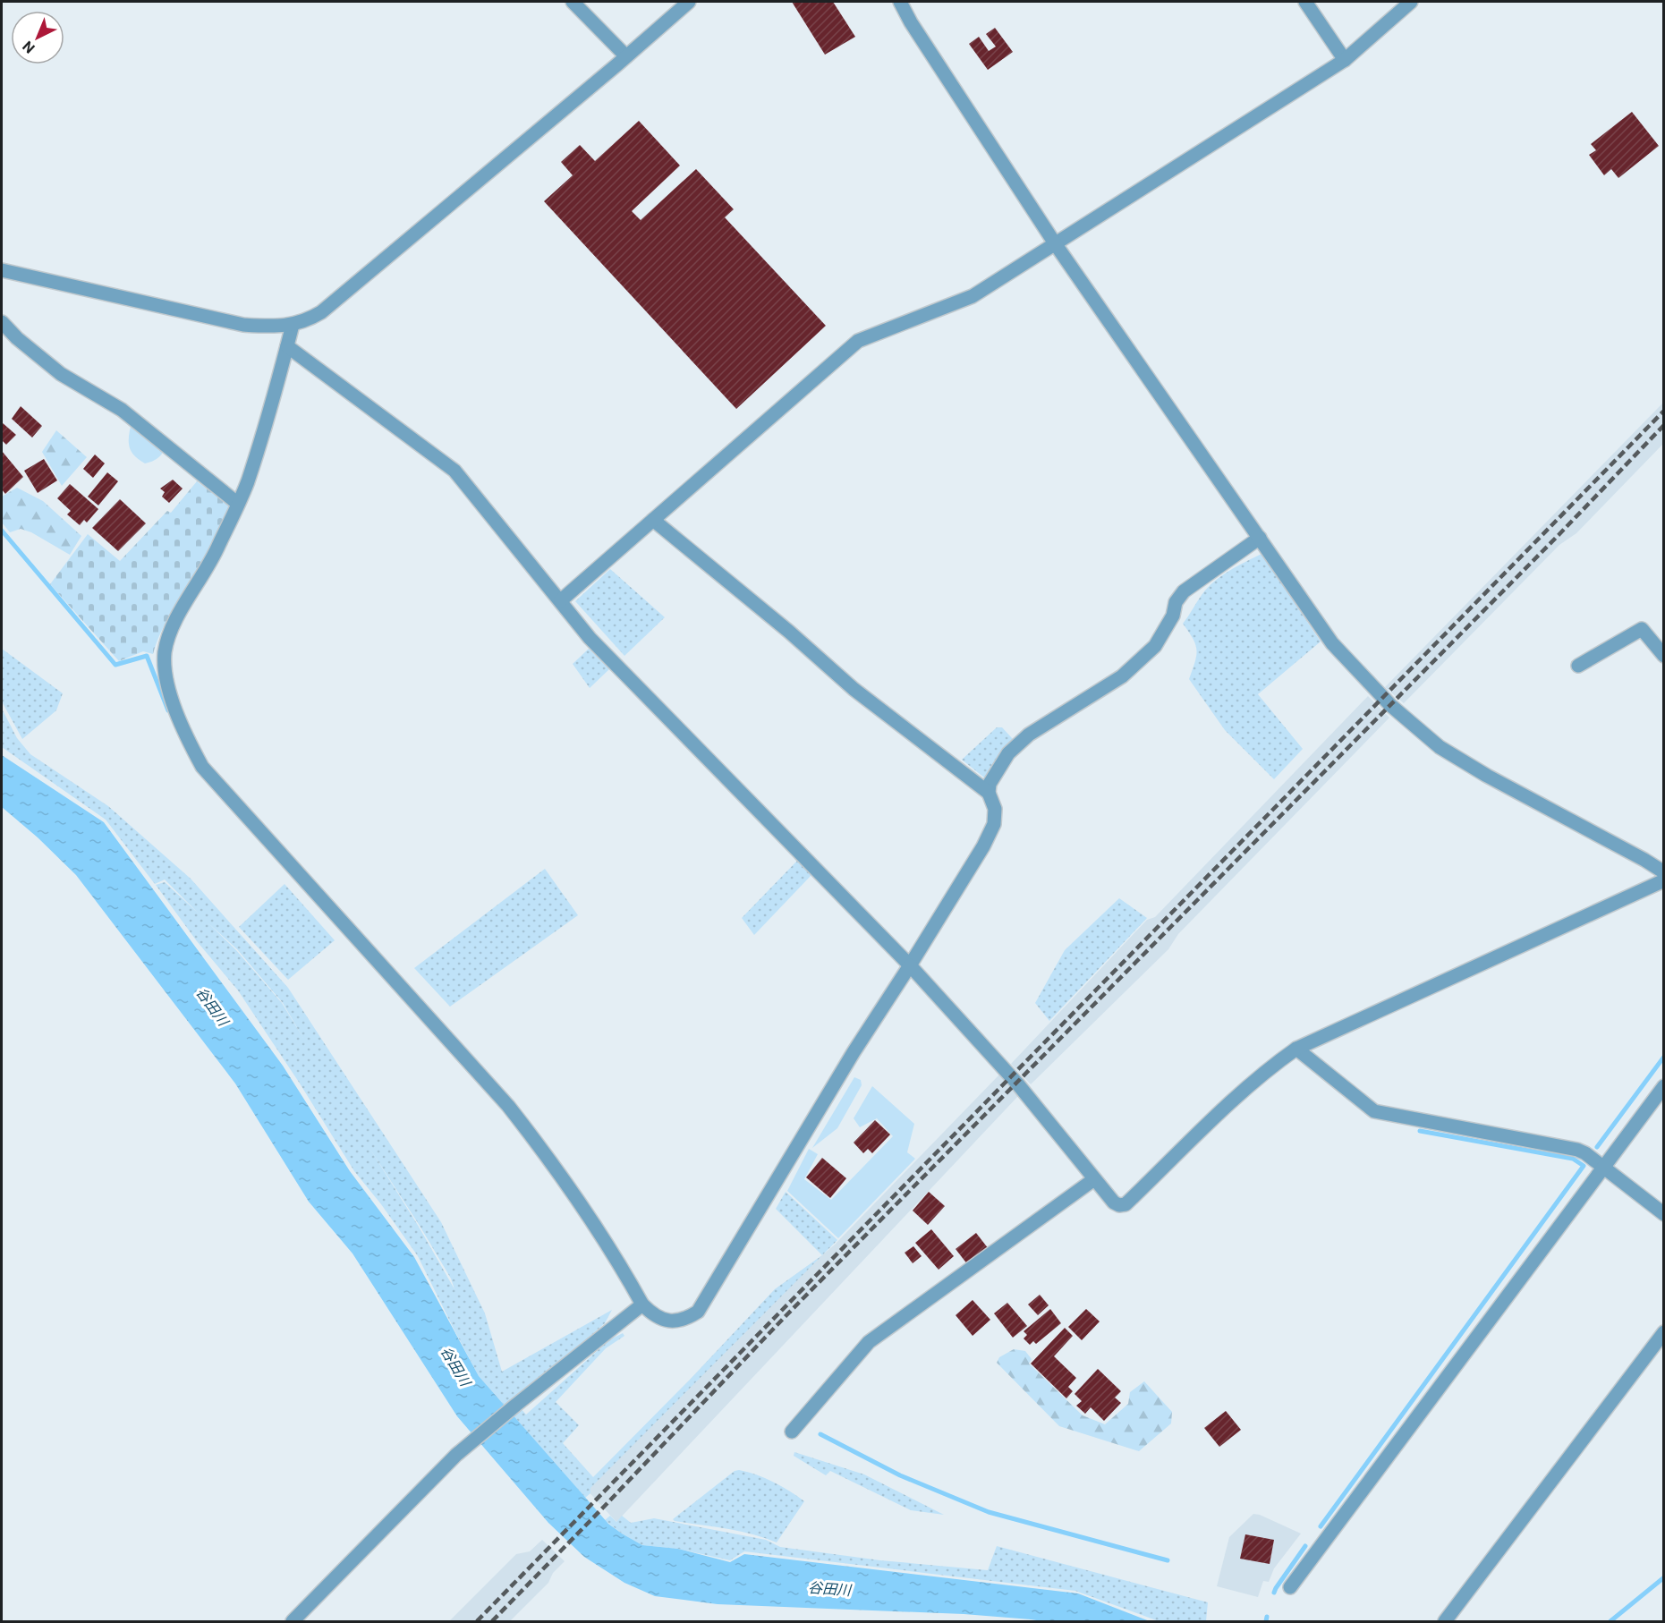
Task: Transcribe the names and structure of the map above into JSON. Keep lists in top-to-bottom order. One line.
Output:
{"water":["谷田川"],"north":"bottom left"}
